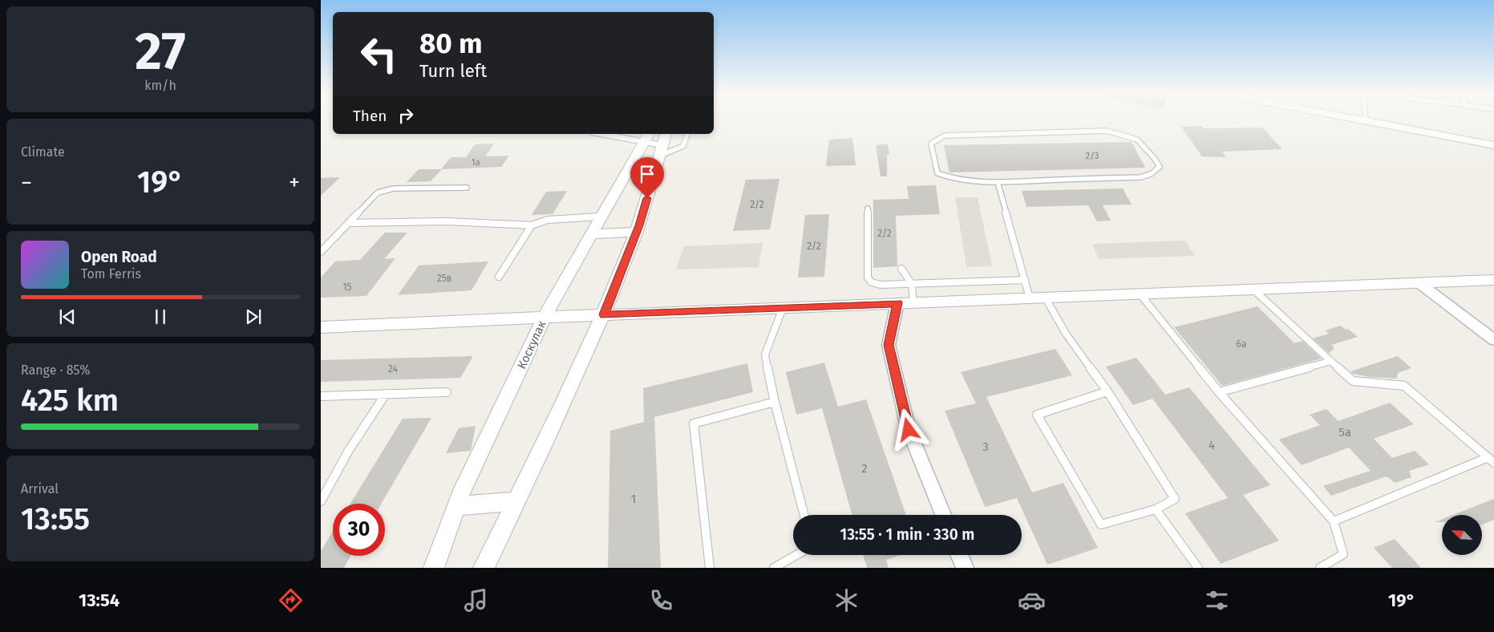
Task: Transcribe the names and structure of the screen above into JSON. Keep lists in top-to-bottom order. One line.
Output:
{"streets":{"street":["Коскулак"]},"house_numbers":["2/3","1а","2/2","2/2","2/2","25в","15","6а","24","5а","4","3","2","1"],"north":"top left","page":{"tile":[["27","km/h"],"Climate",["Range · 85%","425 km"],["Arrival","13:55"]],"turn":["80 m","Turn left"],"then":"Then","heat":["−","19°","+"],"song":["Open Road","Tom Ferris"],"limit":"30","trip":"13:55 · 1 min · 330 m","tabs":["13:54","19°"]}}
